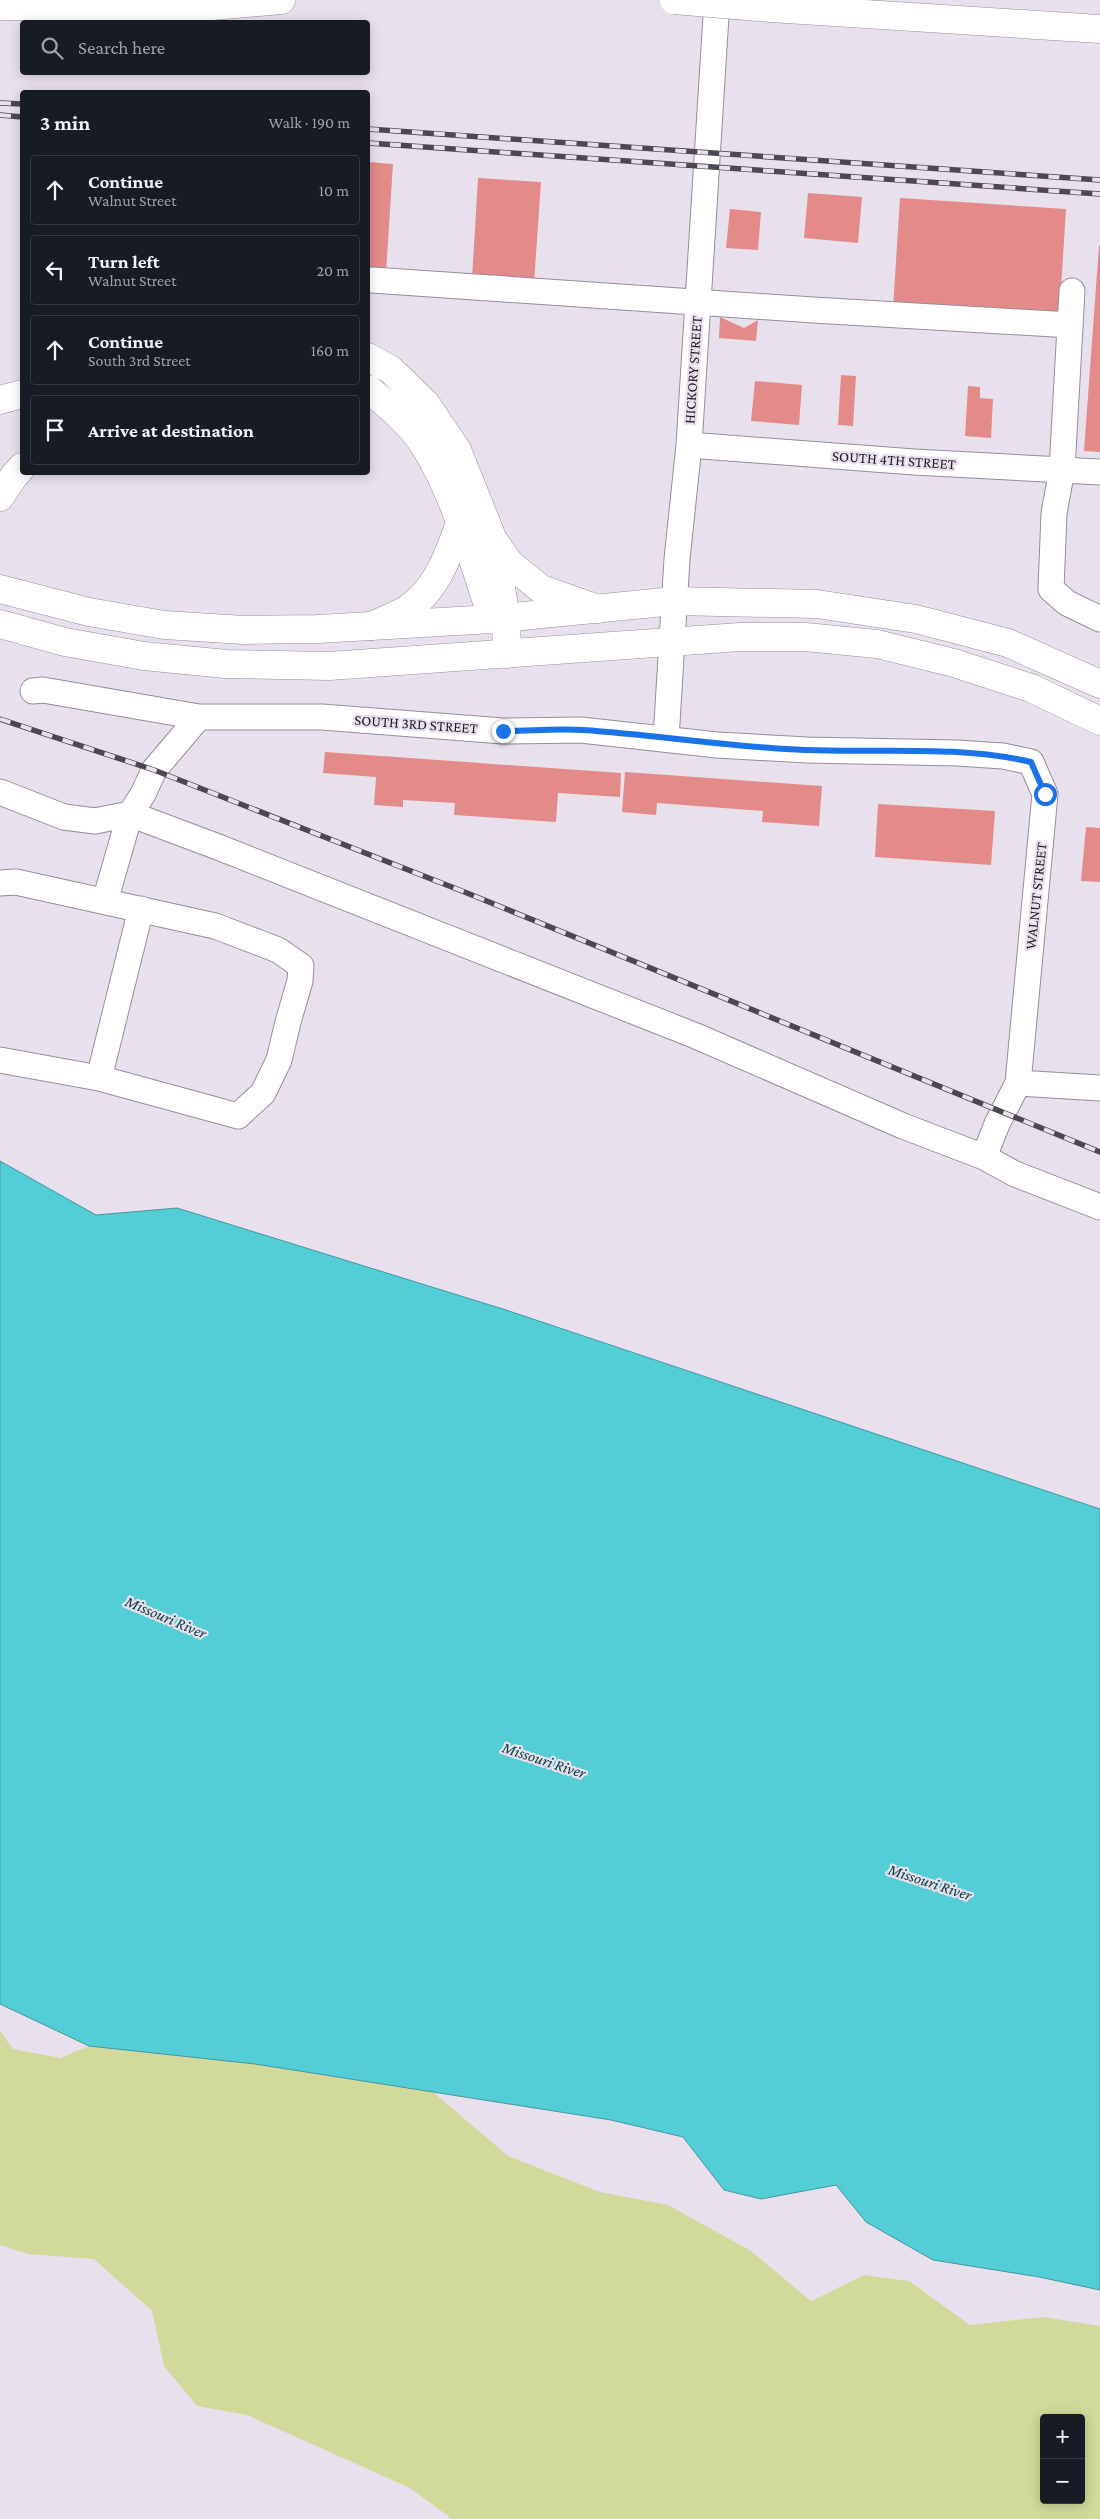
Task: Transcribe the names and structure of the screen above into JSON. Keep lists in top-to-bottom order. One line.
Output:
{"streets":{"street":["HICKORY STREET","SOUTH 4TH STREET","SOUTH 3RD STREET","WALNUT STREET"]},"crossings":[["HICKORY STREET","SOUTH 4TH STREET"],["HICKORY STREET","SOUTH 3RD STREET"],["SOUTH 3RD STREET","WALNUT STREET"]],"water":["Missouri River"],"page":{"search":"Search here","heading":["3 min","Walk · 190 m"],"list":[["Continue","Walnut Street","10 m"],["Turn left","Walnut Street","20 m"],["Continue","South 3rd Street","160 m"],"Arrive at destination"],"map_buttons":["+","−"]}}
